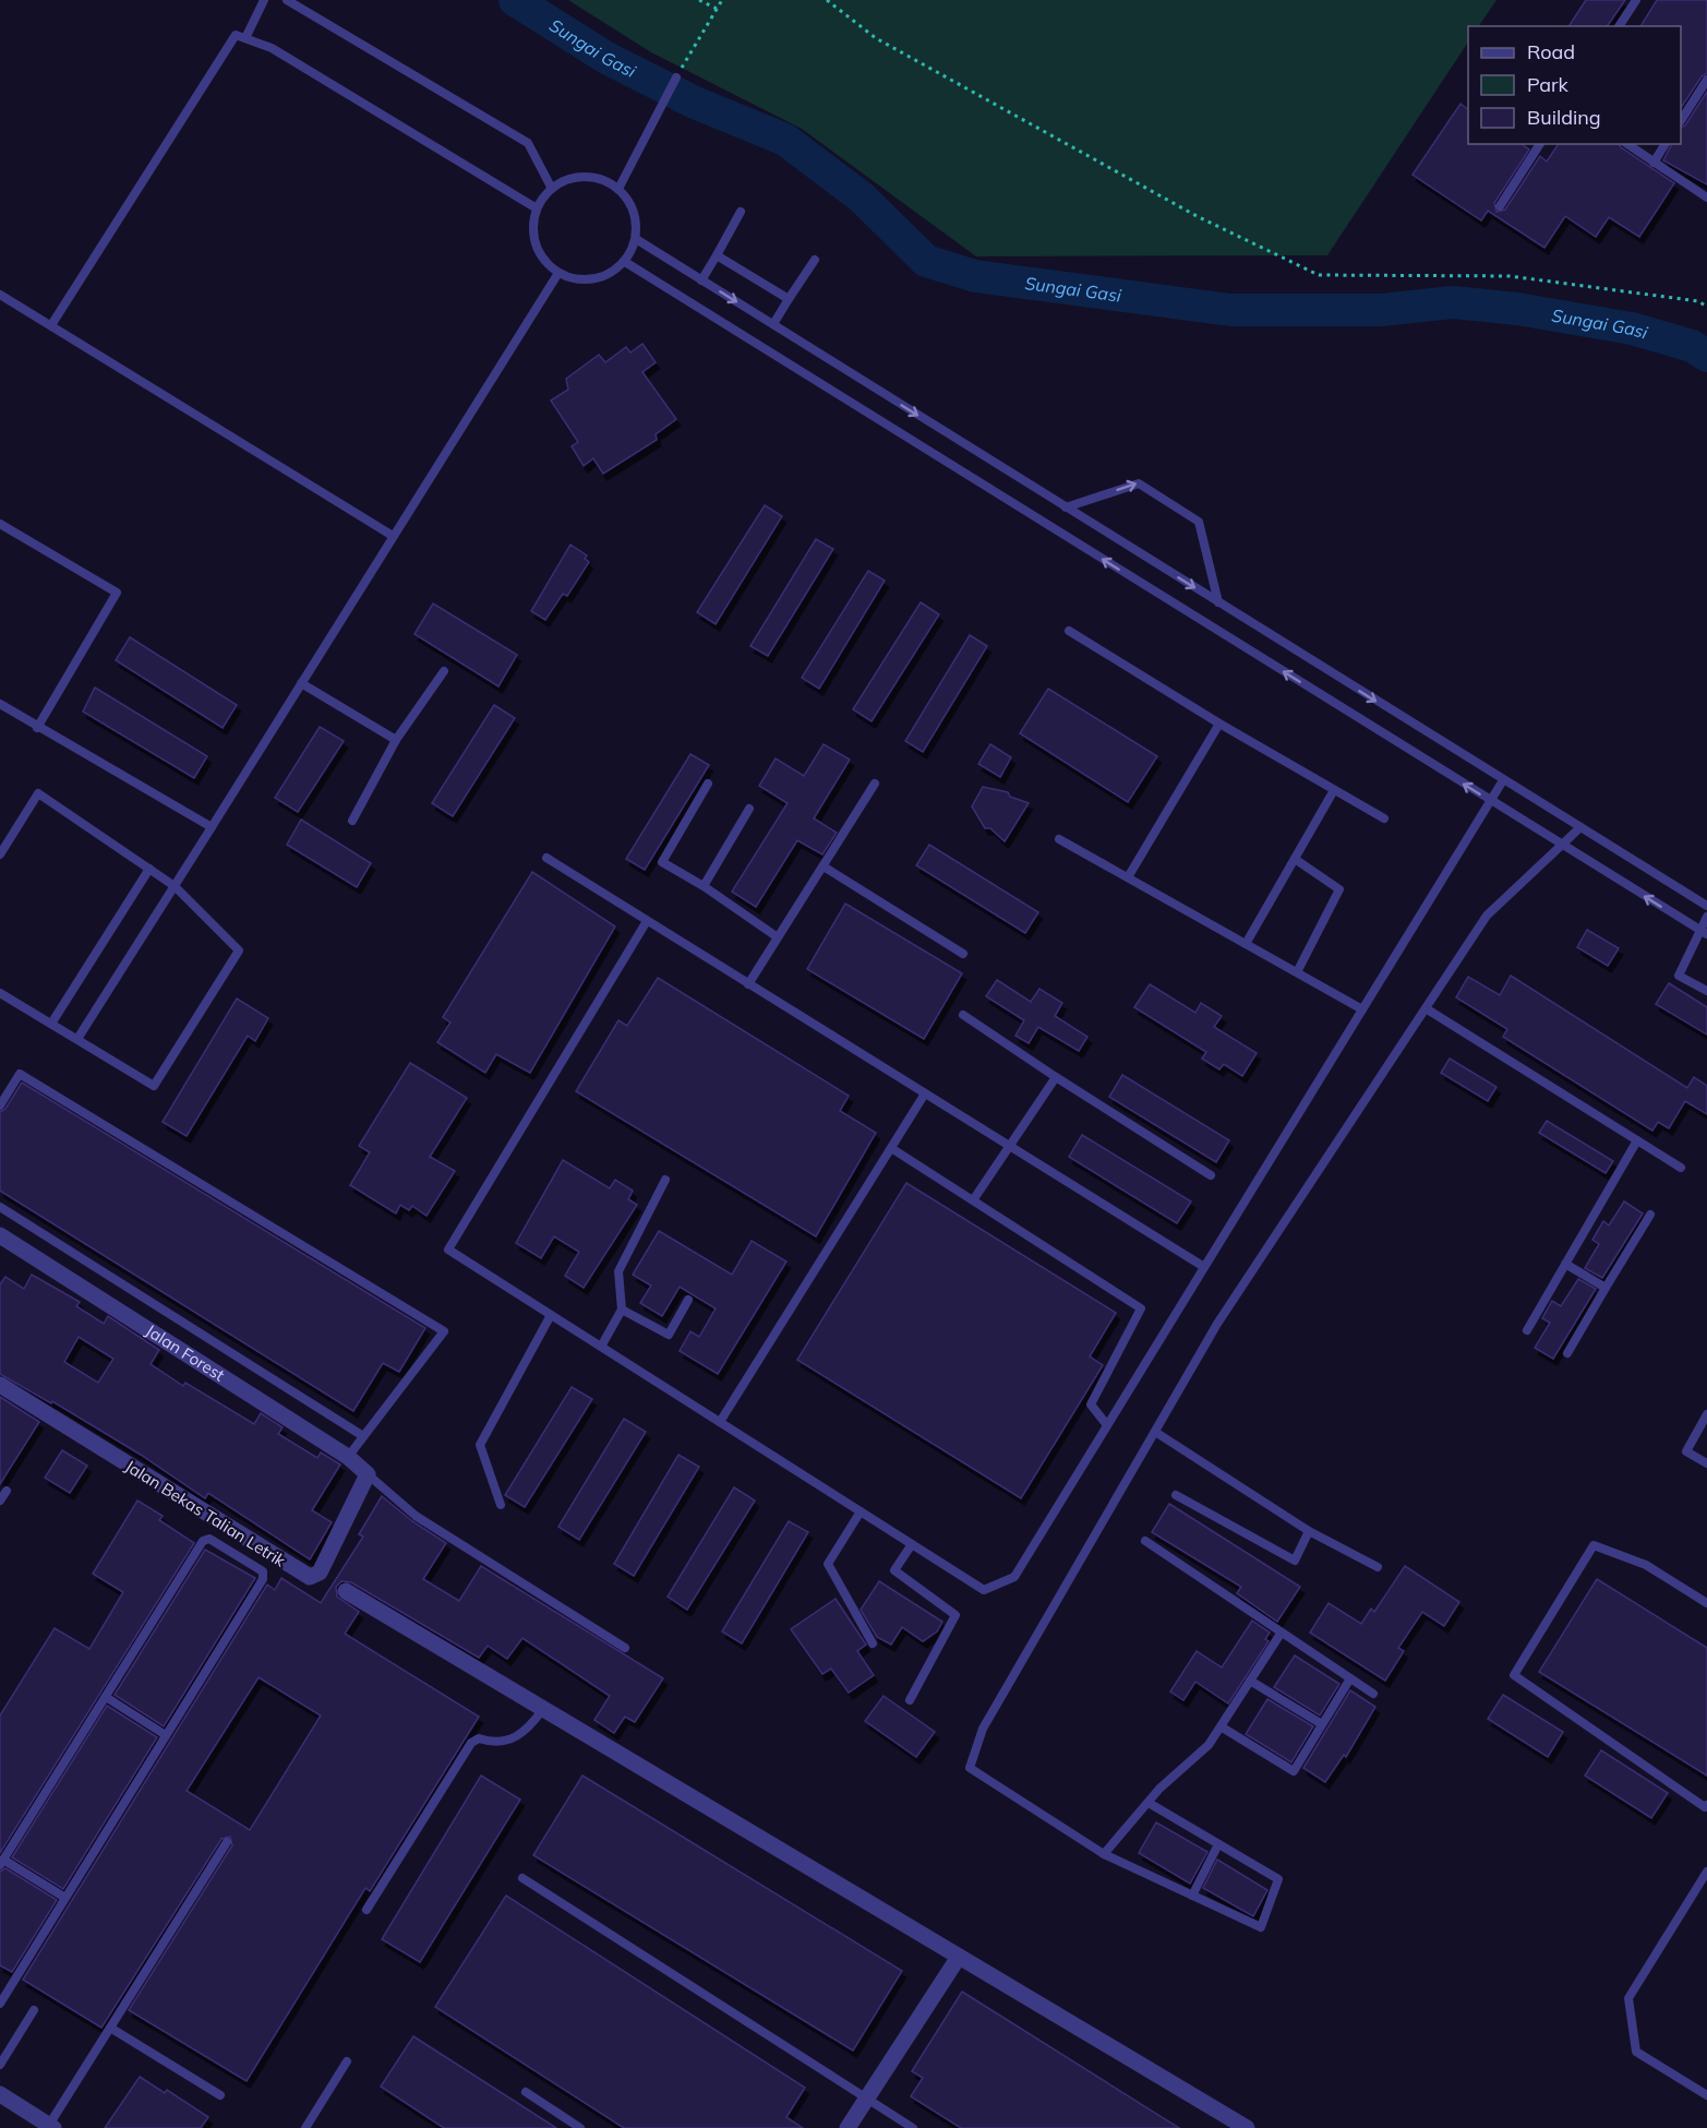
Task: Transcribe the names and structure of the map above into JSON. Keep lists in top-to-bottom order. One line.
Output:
{"streets":{"street":["Jalan Forest","Jalan Bekas Talian Letrik"]},"crossings":[["Jalan Forest","Jalan Bekas Talian Letrik"]],"water":["Sungai Gasi"],"legend":["Road","Park","Building"]}
